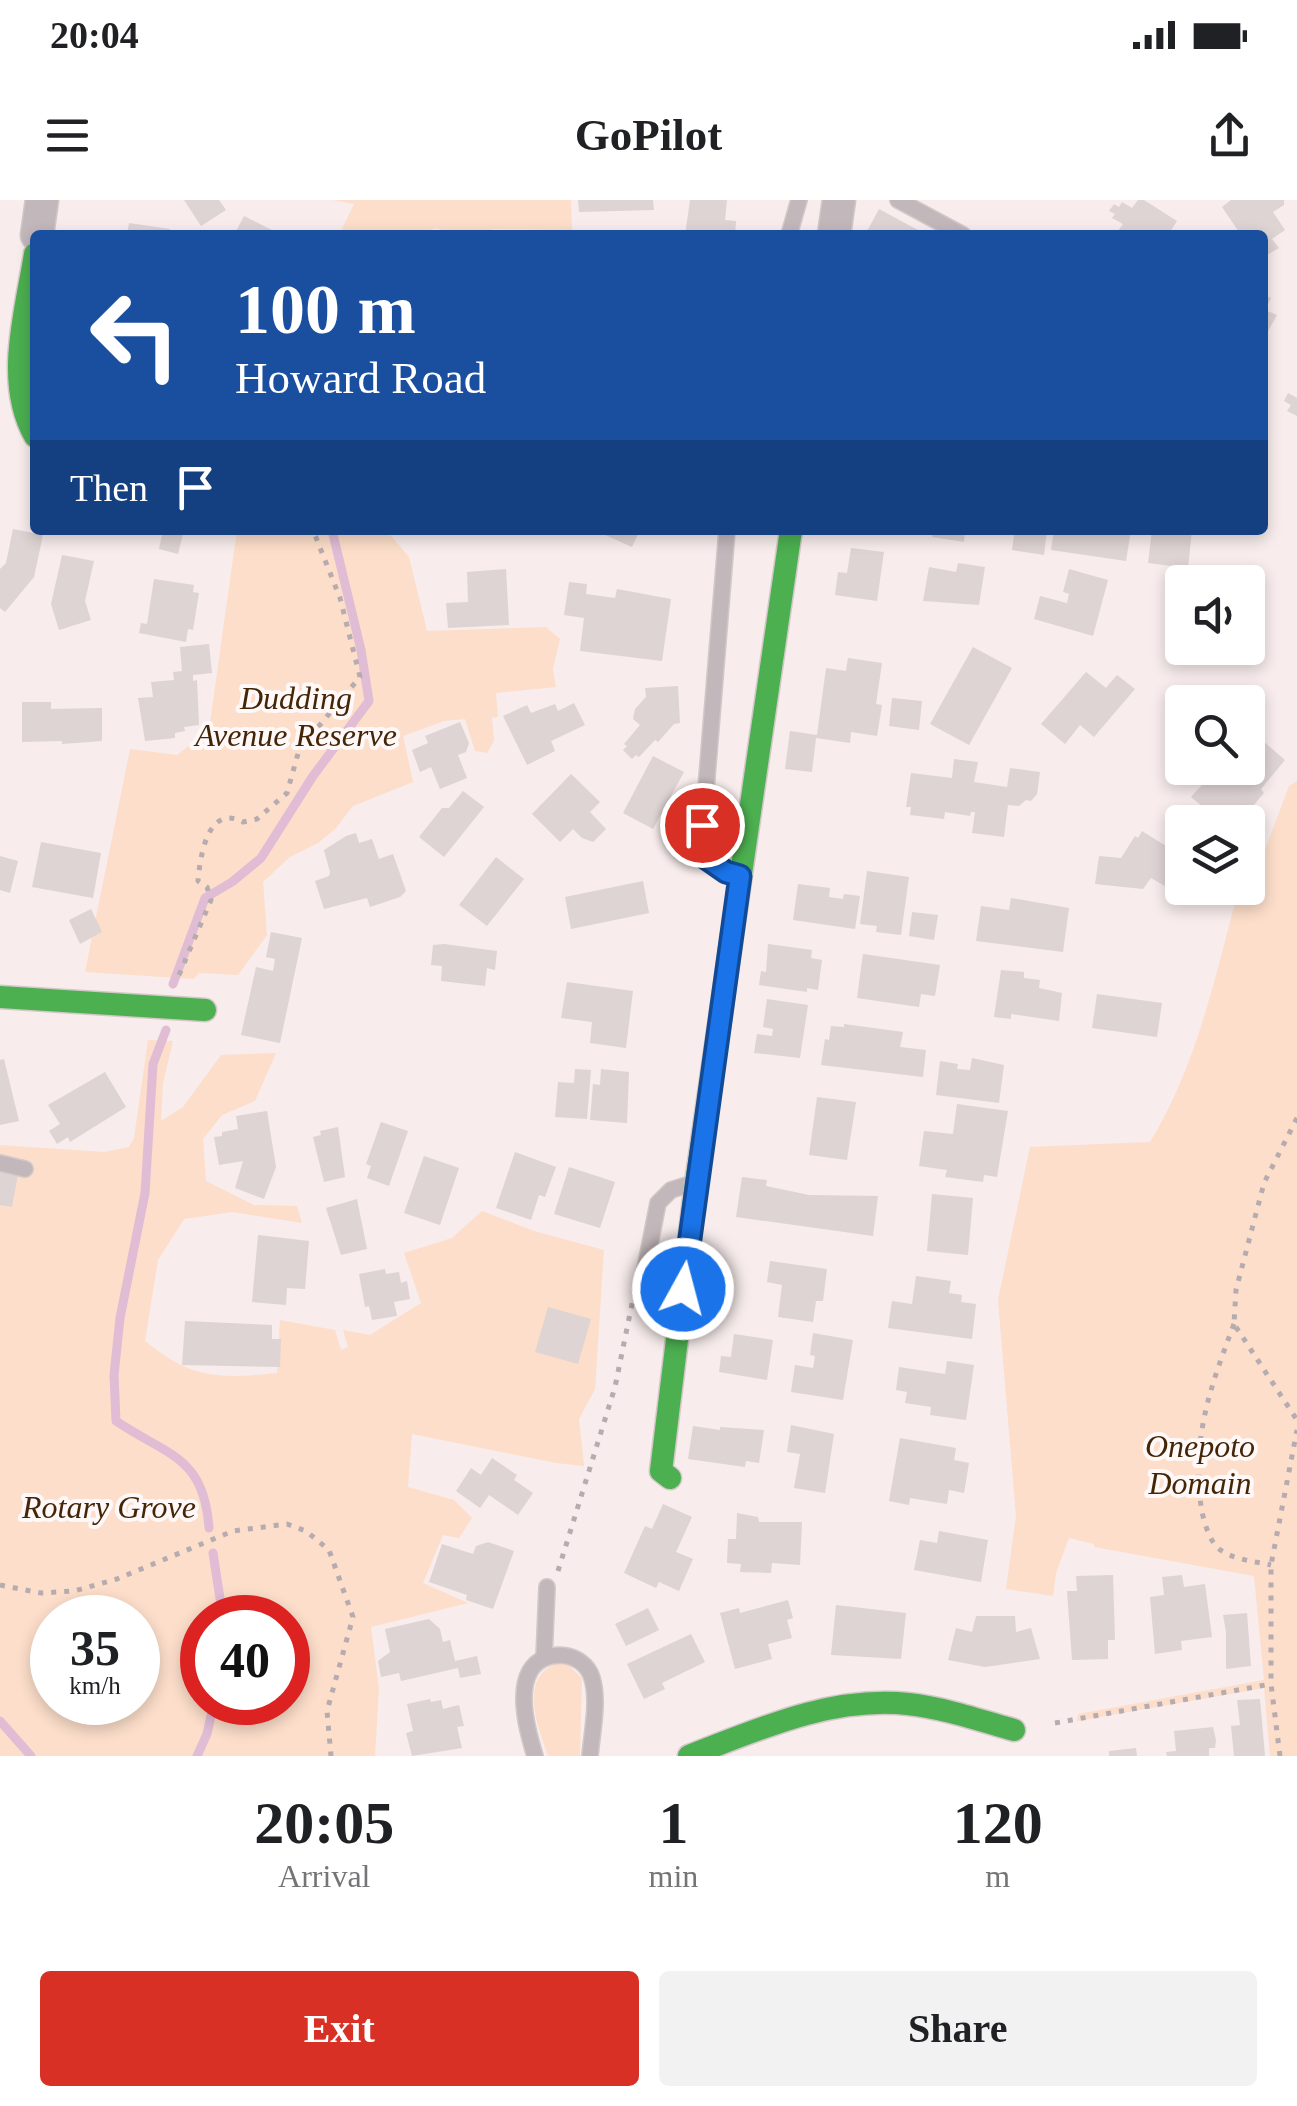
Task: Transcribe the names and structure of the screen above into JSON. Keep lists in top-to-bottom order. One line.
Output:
{"parks":["Dudding Avenue Reserve","Onepoto Domain","Rotary Grove"],"page":{"status":"20:04","header":"GoPilot","turn":["100 m","Howard Road"],"then":"Then","speed":"35 km/h","limit":"40","eta":["20:05","Arrival","1","min","120","m"],"buttons":["Exit","Share"]}}
